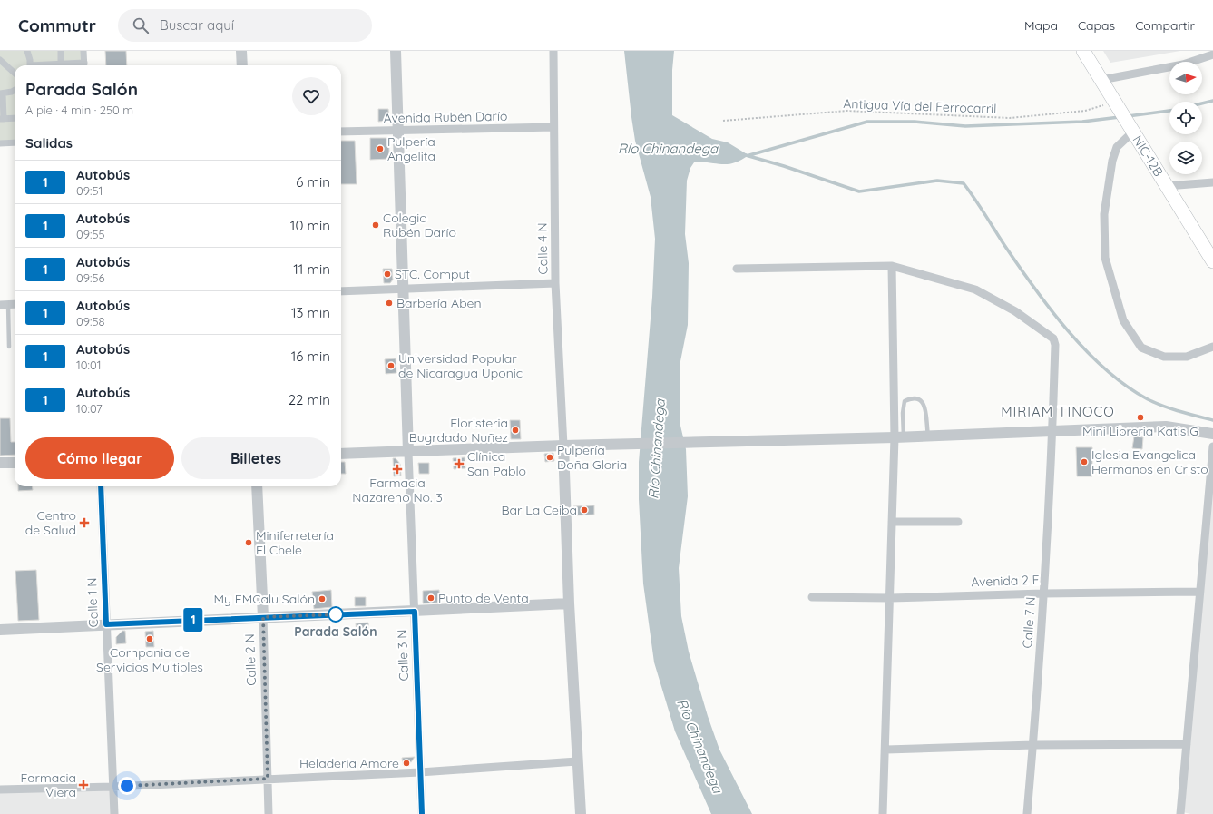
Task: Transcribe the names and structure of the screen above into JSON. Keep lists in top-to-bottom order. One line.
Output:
{"streets":{"main road":["NIC-12B"],"street":["Avenida Rubén Darío","Calle 4 N","Avenida 2 E","Calle 1 N","Calle 7 N","Calle 3 N","Calle 2 N"],"path":["Antigua Vía del Ferrocarril"]},"crossings":[["Antigua Vía del Ferrocarril","NIC-12B"],["Avenida Rubén Darío","Calle 4 N"],["Avenida 2 E","Calle 7 N"]],"districts":["MIRIAM TINOCO"],"water":["Río Chinandega"],"places":{"other":["Pulpería Angelita","Colegio Rubén Darío","STC. Comput","Barbería Aben","Universidad Popular de Nicaragua Uponic","Mini Libreria Katis G","Floristeria Bugrdado Nuñez","Pulpería Doña Gloria","Iglesia Evangelica Hermanos en Cristo","Bar La Ceiba","Miniferretería El Chele","Punto de Venta","My EMCalu Salón","Parada Salón","Cornpania de Servicios Multiples","Heladería Amore"],"health":["Clínica San Pablo","Farmacia Nazareno No. 3","Centro de Salud","Farmacia Viera"]},"lines":["bus line 1"],"north":"right","page":{"header":"Commutr","search":"Buscar aquí","nav":["Mapa","Capas","Compartir"],"on_map":"1","heading":[["Parada Salón","A pie · 4 min · 250 m"],"Salidas"],"list":[{"mark":"1","name":"Autobús","note":"09:51","value":"6 min"},{"mark":"1","name":"Autobús","note":"09:55","value":"10 min"},{"mark":"1","name":"Autobús","note":"09:56","value":"11 min"},{"mark":"1","name":"Autobús","note":"09:58","value":"13 min"},{"mark":"1","name":"Autobús","note":"10:01","value":"16 min"},{"mark":"1","name":"Autobús","note":"10:07","value":"22 min"}],"buttons":["Cómo llegar","Billetes"]}}
